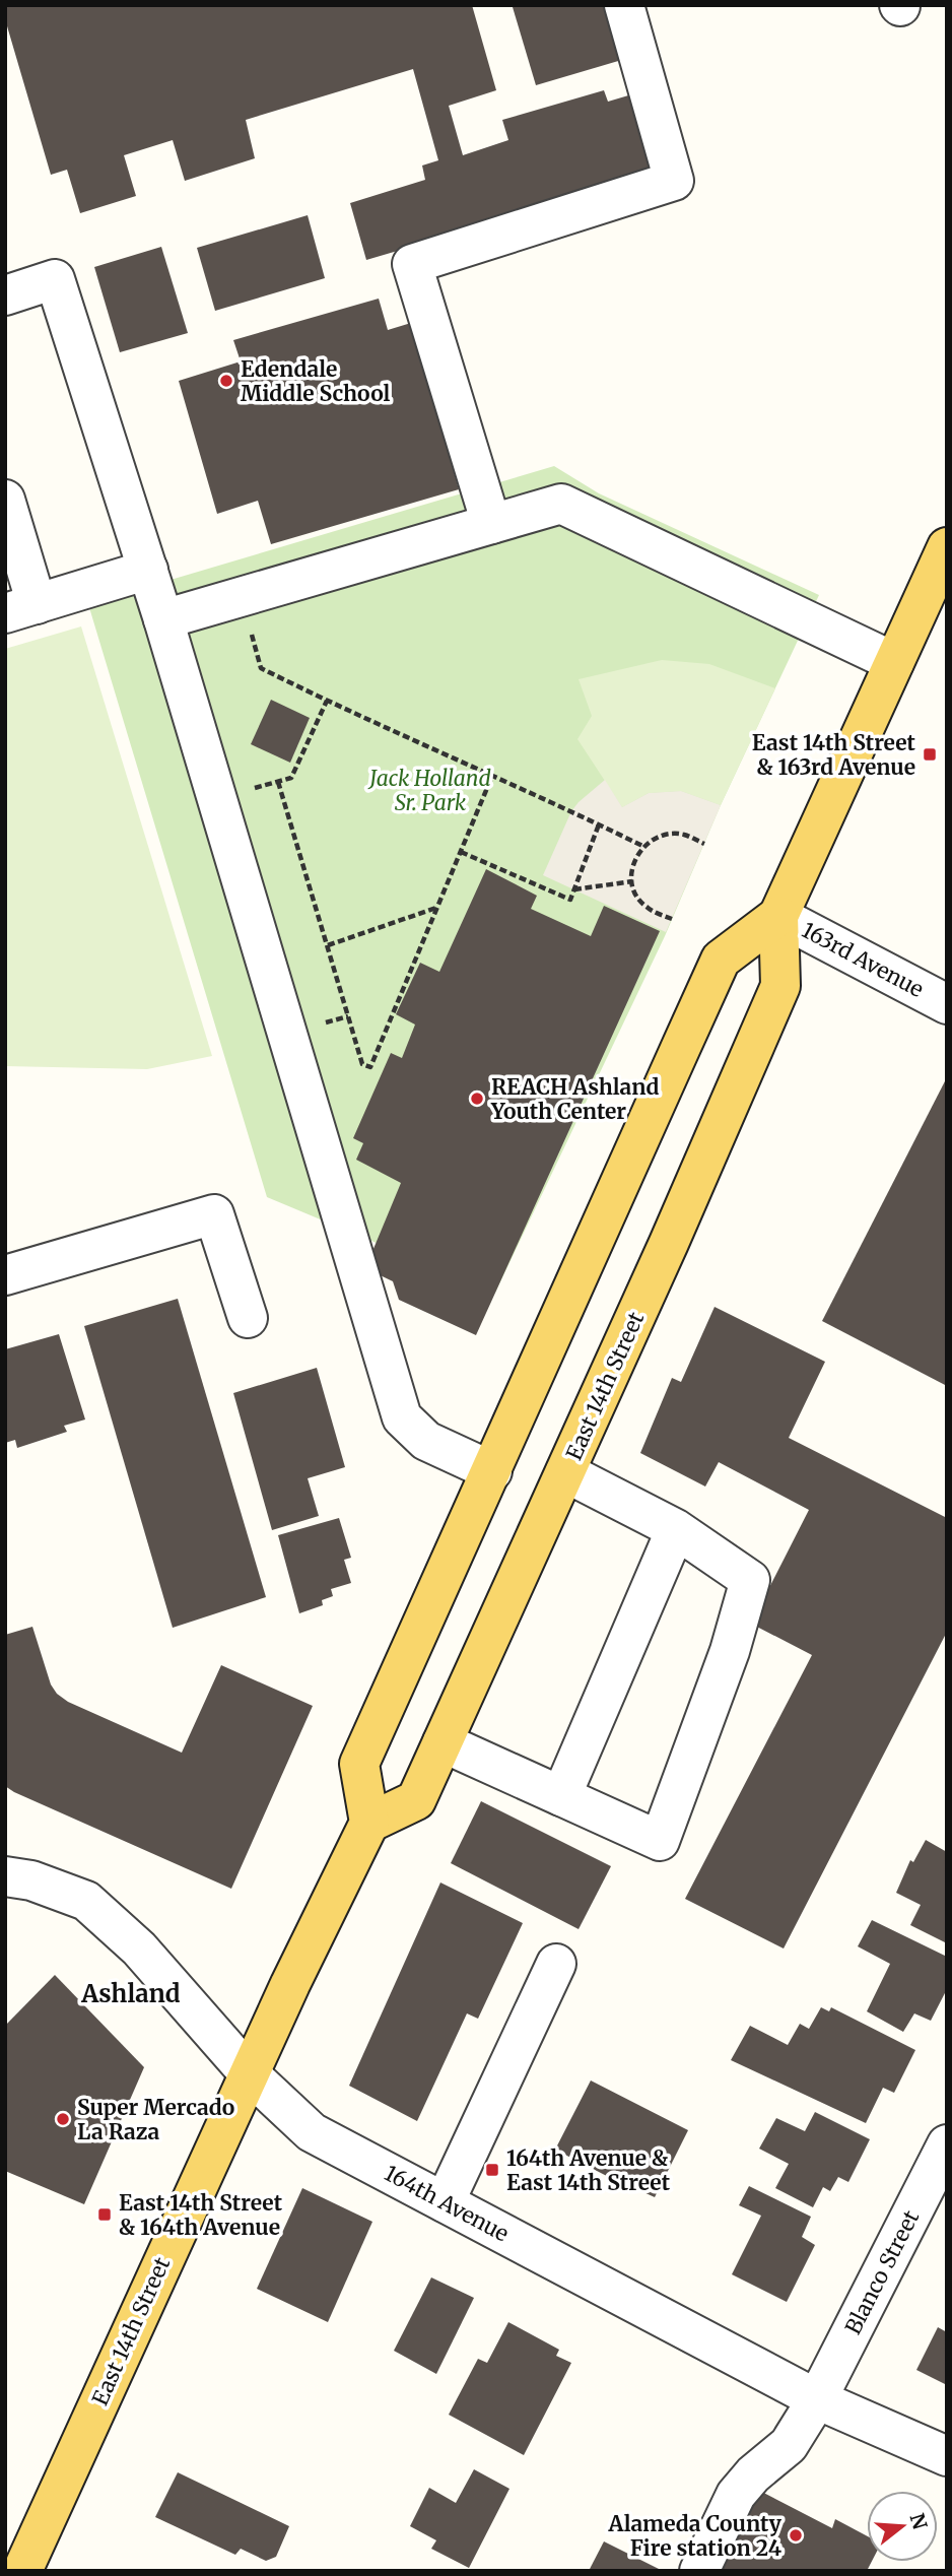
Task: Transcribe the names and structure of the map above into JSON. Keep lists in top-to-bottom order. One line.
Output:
{"streets":{"main road":["East 14th Street"],"street":["163rd Avenue","164th Avenue","Blanco Street"]},"crossings":[["163rd Avenue","East 14th Street"],["East 14th Street","164th Avenue"],["164th Avenue","Blanco Street"]],"districts":["Ashland"],"parks":["Jack Holland Sr. Park"],"places":{"other":["Edendale Middle School","REACH Ashland Youth Center","Super Mercado La Raza","Alameda County Fire station 24"],"transit":["East 14th Street & 163rd Avenue","164th Avenue & East 14th Street","East 14th Street & 164th Avenue"]},"north":"right"}
